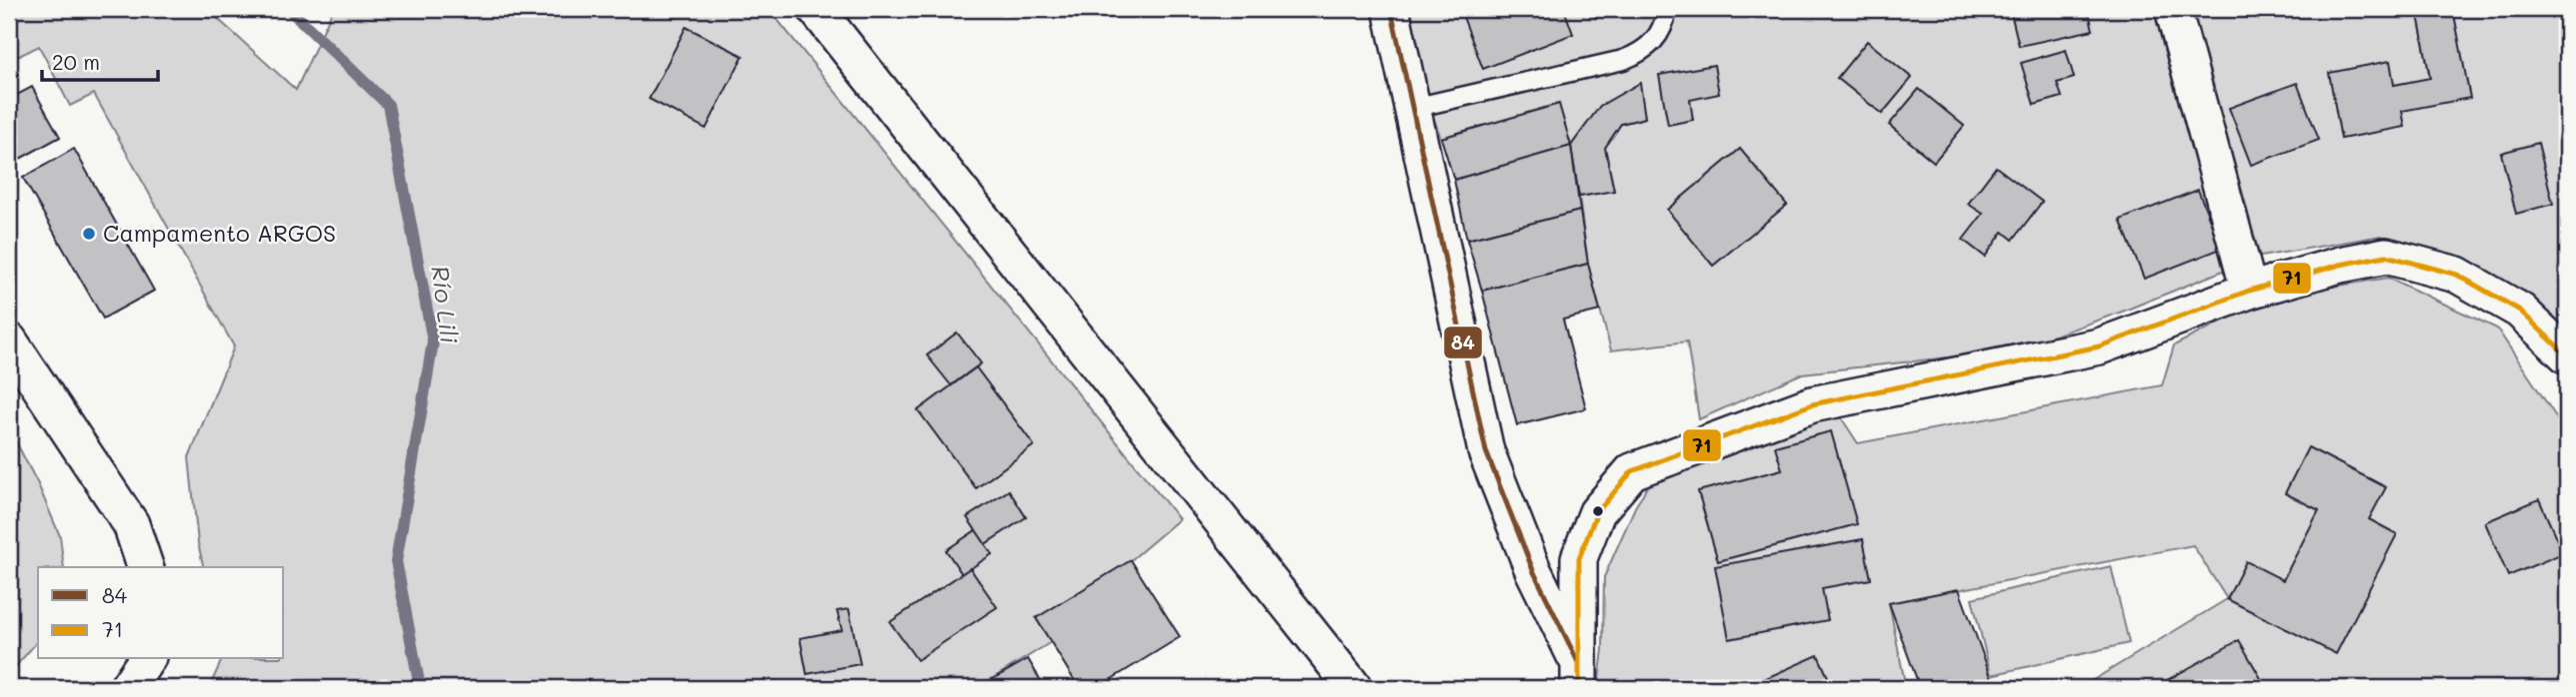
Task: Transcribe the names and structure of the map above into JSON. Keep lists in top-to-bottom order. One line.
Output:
{"water":["Río Lili"],"places":["Campamento ARGOS"],"lines":["transit line 84","transit line 71"],"legend":["84","71"],"scale_bar":"20 m"}
